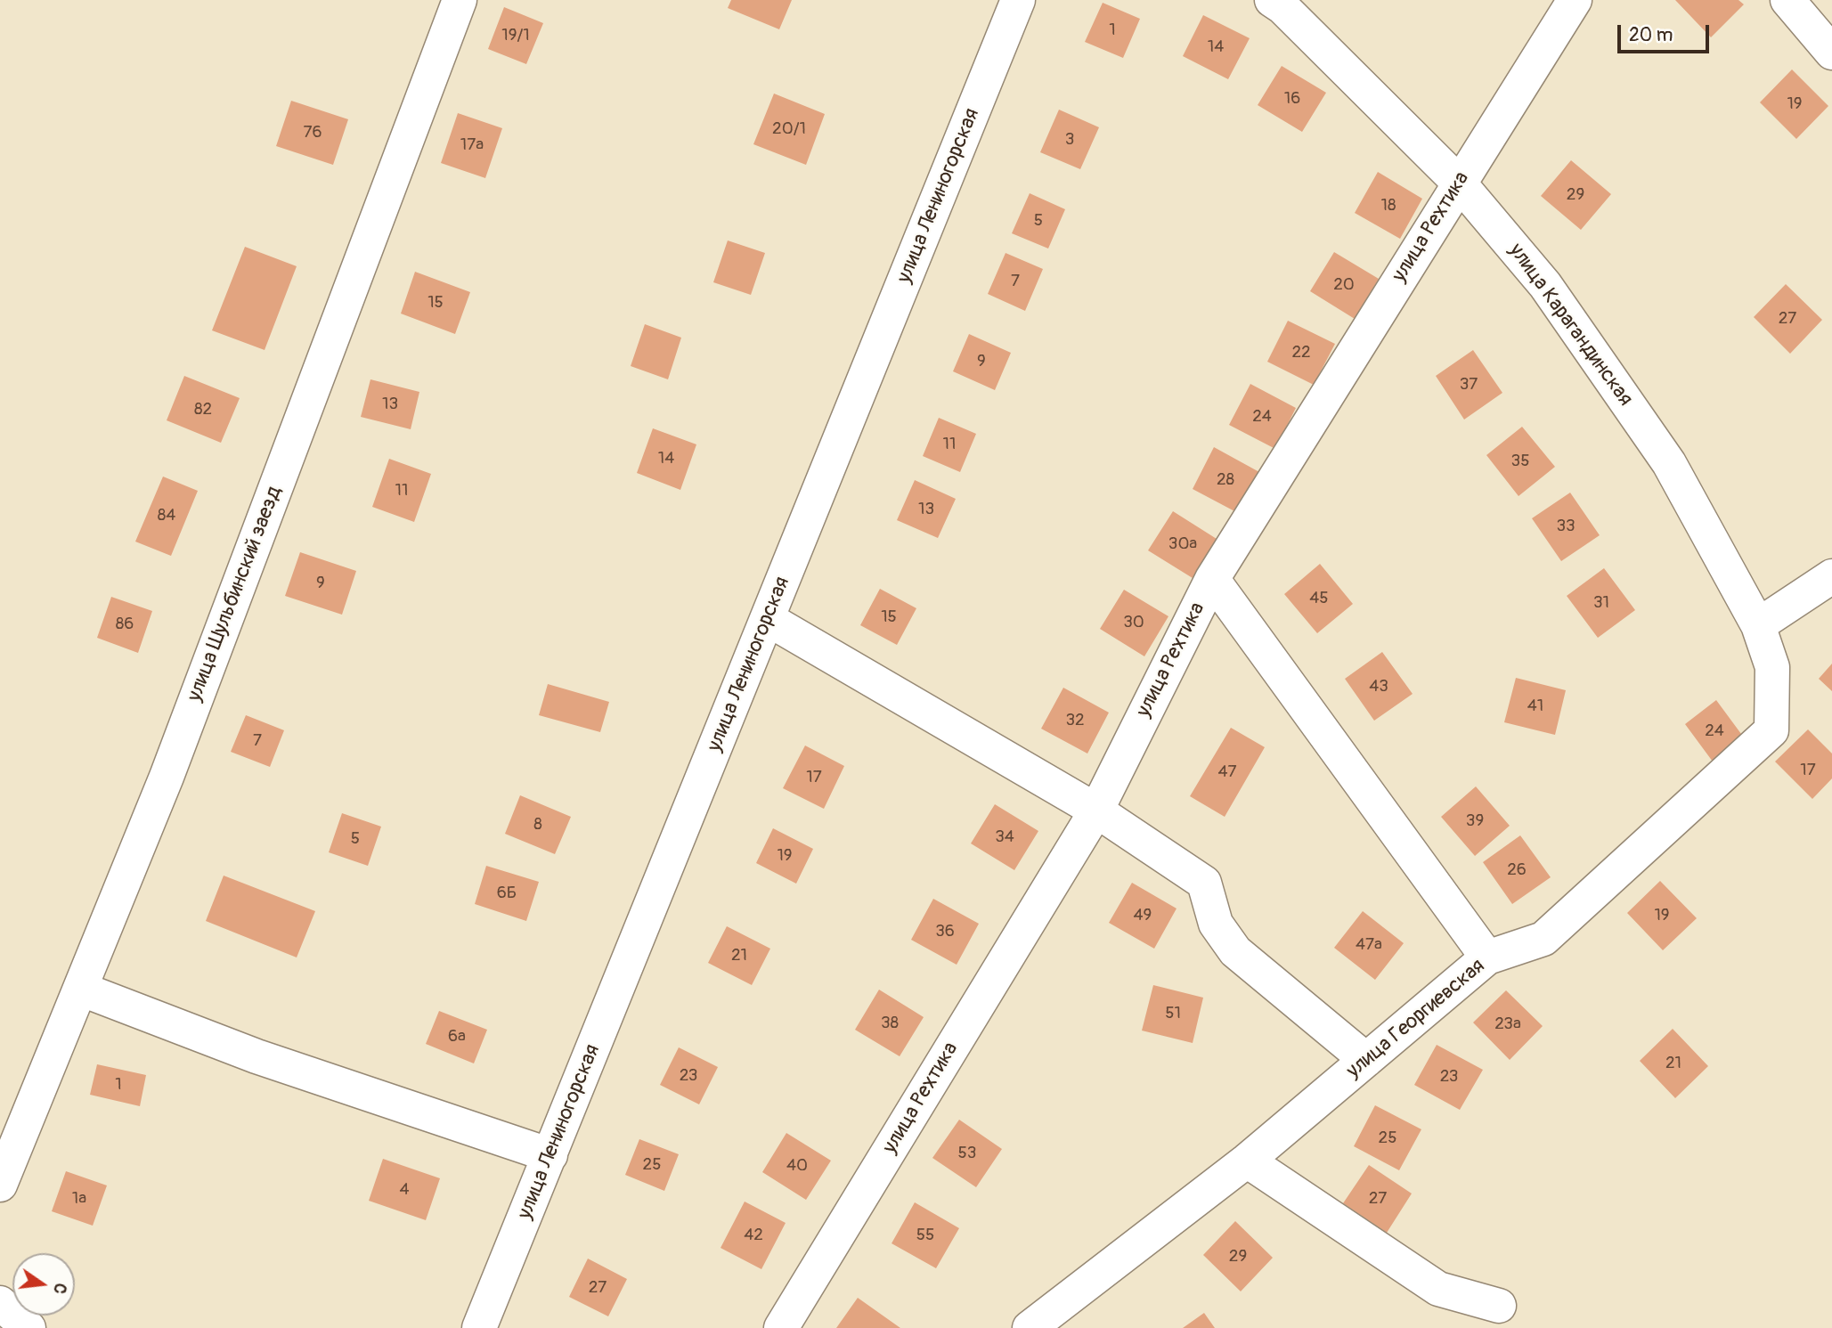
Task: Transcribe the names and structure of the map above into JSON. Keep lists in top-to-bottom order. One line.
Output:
{"streets":{"street":["улица Лениногорская","улица Рехтика","улица Карагандинская","улица Шульбинский заезд","улица Георгиевская"]},"crossings":[["улица Рехтика","улица Карагандинская"],["улица Карагандинская","улица Георгиевская"]],"house_numbers":["1","19/1","14","16","19","20/1","76","3","17а","29","18","5","7","20","15","27","22","9","37","13","82","24","11","14","35","28","11","13","84","33","30а","9","45","31","15","30","86","43","41","32","24","7","17","47","17","39","8","34","5","19","26","6Б","49","19","36","47а","21","51","38","23а","6а","21","23","23","1","25","53","25","40","4","1а","27","42","55","29","27"],"scale_bar":"20 m","north":"right"}
